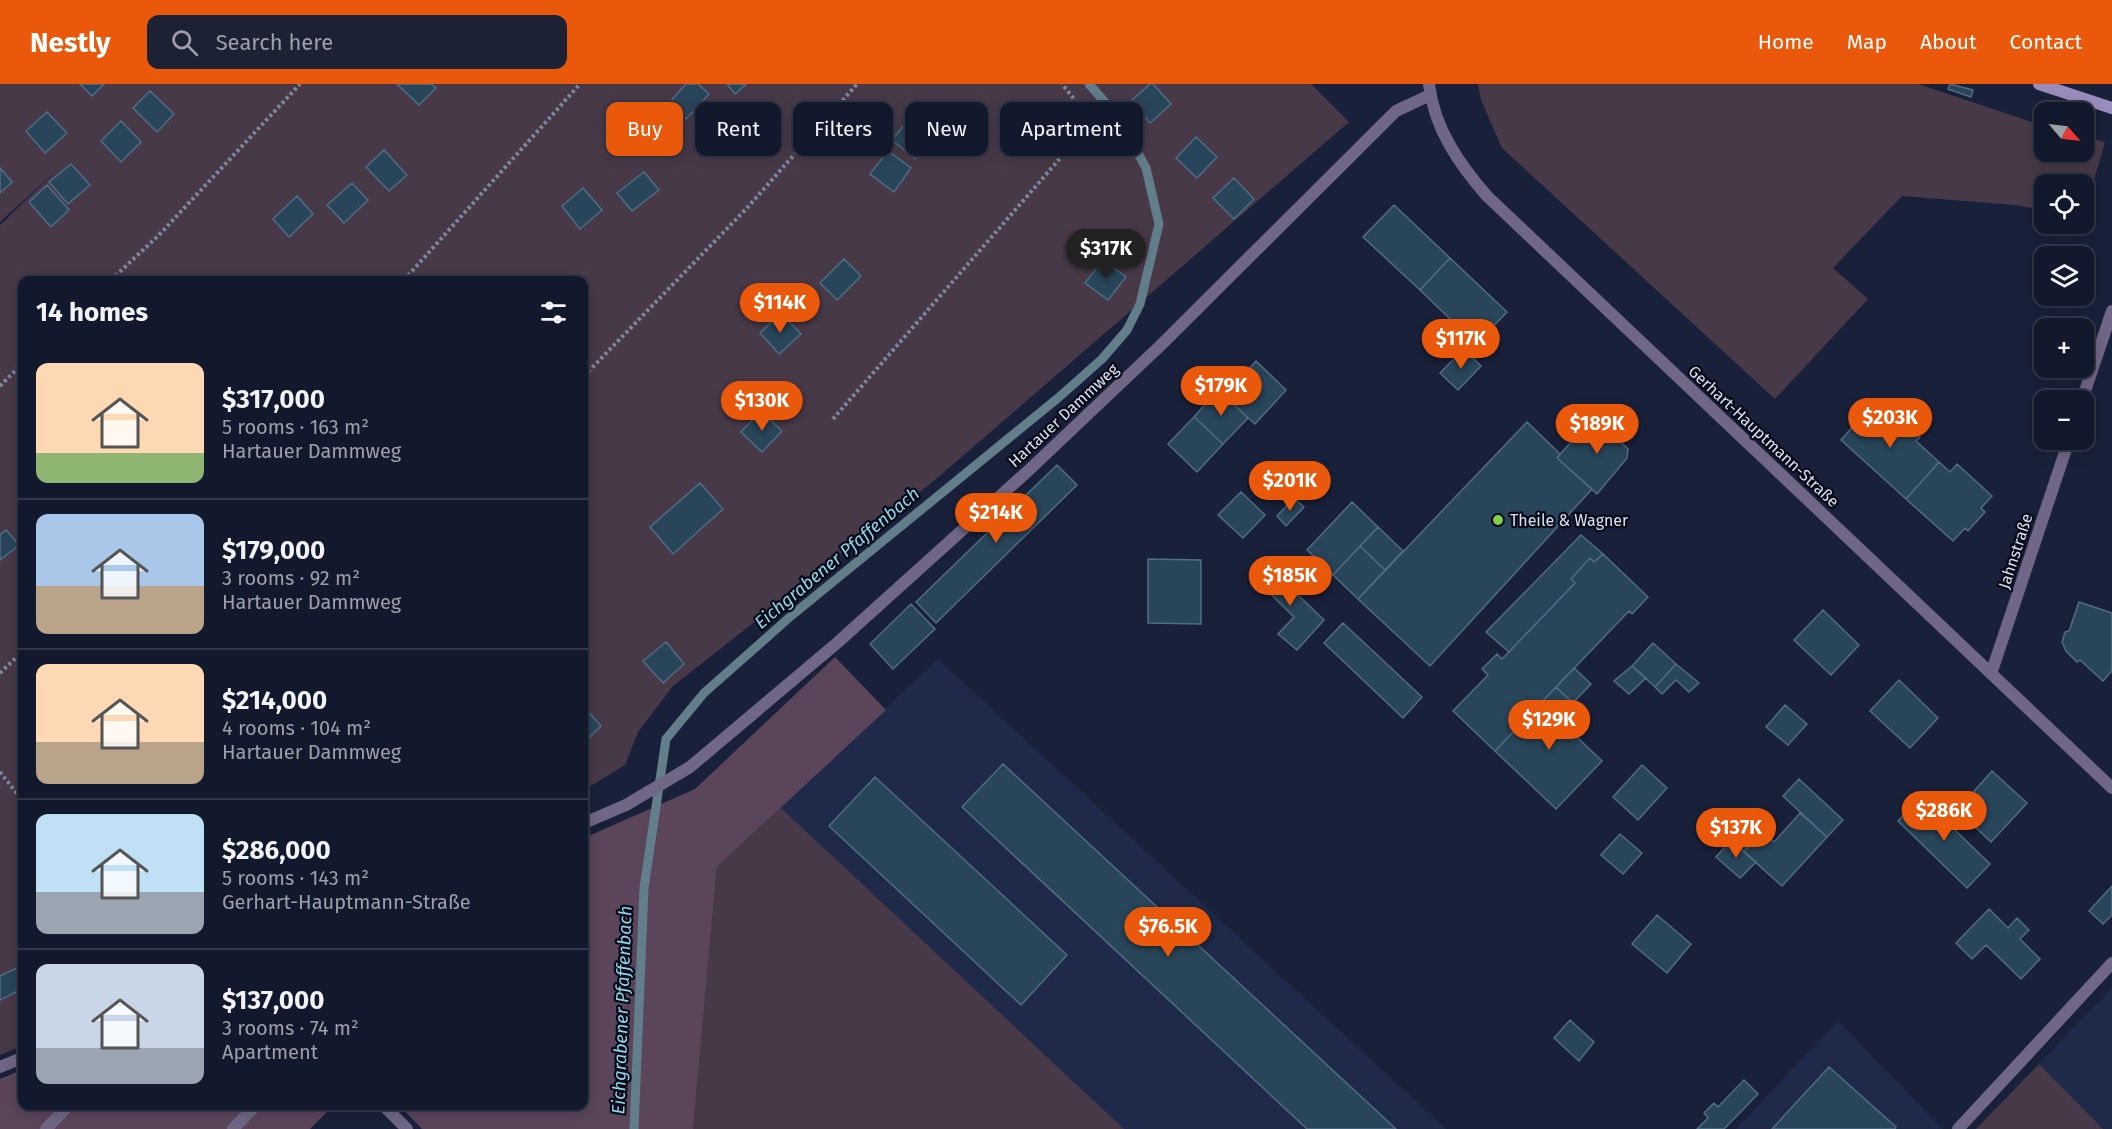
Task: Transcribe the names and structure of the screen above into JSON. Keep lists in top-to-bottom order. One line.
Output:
{"streets":{"street":["Hartauer Dammweg","Gerhart-Hauptmann-Straße","Jahnstraße"]},"crossings":[["Hartauer Dammweg","Gerhart-Hauptmann-Straße"],["Gerhart-Hauptmann-Straße","Jahnstraße"]],"water":["Eichgrabener Pfaffenbach"],"places":["Theile & Wagner"],"north":"bottom right","page":{"header":"Nestly","search":"Search here","nav":["Home","Map","About","Contact"],"map_buttons":["+","−"],"chip":["Buy","Rent","Filters","New","Apartment"],"price":["$317K","$114K","$117K","$179K","$130K","$203K","$189K","$201K","$214K","$185K","$129K","$286K","$137K","$76.5K"],"heading":"14 homes","list":[{"name":"$317,000","note":"5 rooms · 163 m² · Hartauer Dammweg"},{"name":"$179,000","note":"3 rooms · 92 m² · Hartauer Dammweg"},{"name":"$214,000","note":"4 rooms · 104 m² · Hartauer Dammweg"},{"name":"$286,000","note":"5 rooms · 143 m² · Gerhart-Hauptmann-Straße"},{"name":"$137,000","note":"3 rooms · 74 m² · Apartment"}]}}
